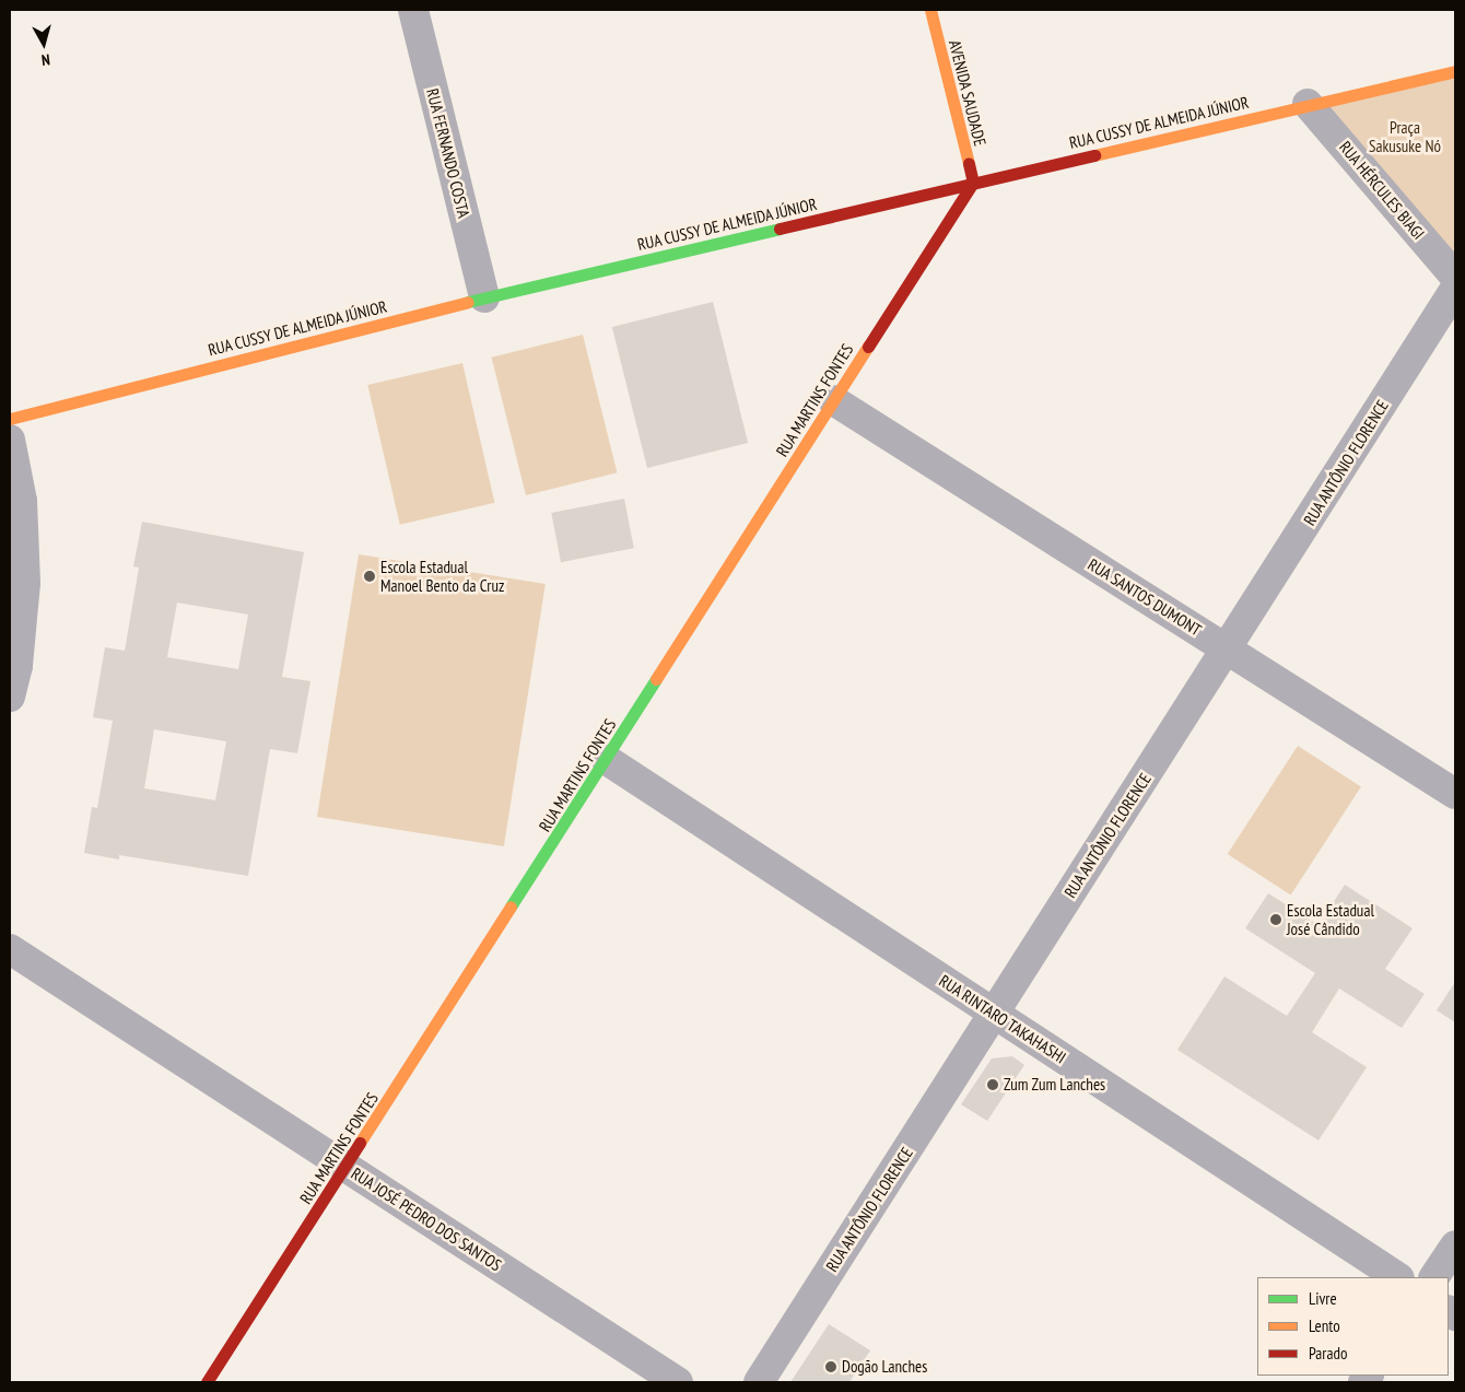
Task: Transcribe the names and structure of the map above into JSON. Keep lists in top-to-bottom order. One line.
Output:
{"streets":{"street":["AVENIDA SAUDADE","RUA CUSSY DE ALMEIDA JÚNIOR","RUA FERNANDO COSTA","RUA HÉRCULES BIAGI","RUA MARTINS FONTES","RUA ANTÔNIO FLORENCE","RUA SANTOS DUMONT","RUA RINTARO TAKAHASHI","RUA JOSÉ PEDRO DOS SANTOS"]},"crossings":[["AVENIDA SAUDADE","RUA CUSSY DE ALMEIDA JÚNIOR"],["AVENIDA SAUDADE","RUA MARTINS FONTES"],["RUA CUSSY DE ALMEIDA JÚNIOR","RUA FERNANDO COSTA"],["RUA CUSSY DE ALMEIDA JÚNIOR","RUA HÉRCULES BIAGI"],["RUA CUSSY DE ALMEIDA JÚNIOR","RUA MARTINS FONTES"],["RUA MARTINS FONTES","RUA SANTOS DUMONT"],["RUA MARTINS FONTES","RUA RINTARO TAKAHASHI"],["RUA MARTINS FONTES","RUA JOSÉ PEDRO DOS SANTOS"],["RUA ANTÔNIO FLORENCE","RUA SANTOS DUMONT"],["RUA ANTÔNIO FLORENCE","RUA RINTARO TAKAHASHI"]],"parks":["Praça Sakusuke Nó"],"places":["Escola Estadual Manoel Bento da Cruz","Escola Estadual José Cândido","Zum Zum Lanches","Dogão Lanches"],"legend":["Livre","Lento","Parado"],"north":"bottom"}
